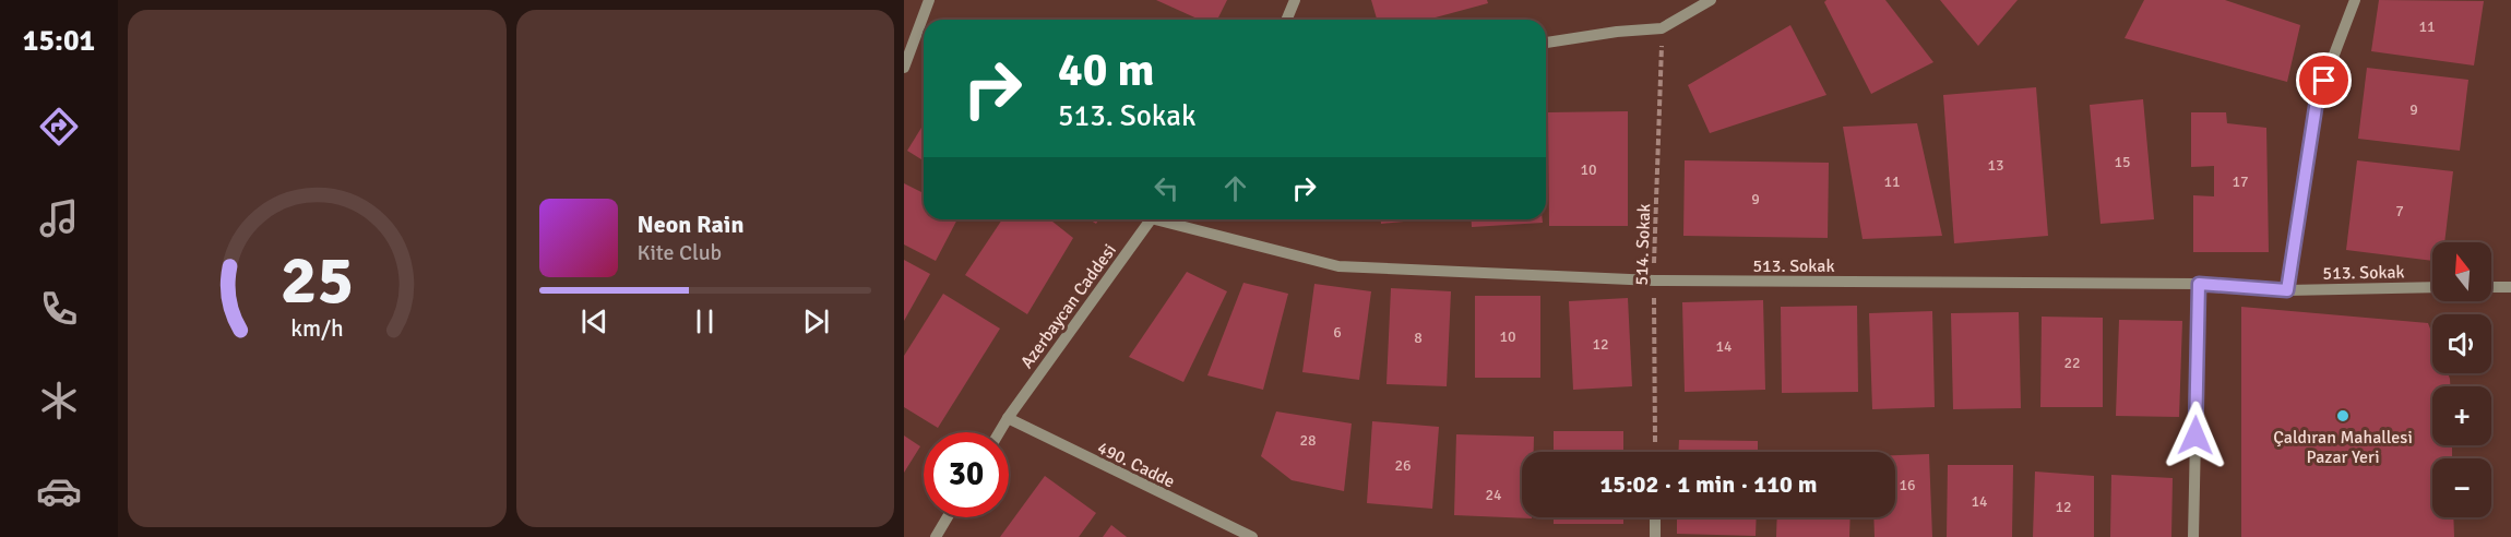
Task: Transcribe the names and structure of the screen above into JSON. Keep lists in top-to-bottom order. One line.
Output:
{"streets":{"street":["513. Sokak","Azerbaycan Caddesi","490. Cadde"],"path":["514. Sokak"]},"crossings":[["514. Sokak","513. Sokak"],["Azerbaycan Caddesi","490. Cadde"]],"places":["Çaldıran Mahallesi Pazar Yeri"],"house_numbers":["11","9","15","13","10","11","17","9","7","6","10","8","12","14","22","28","26","16","24","14","12"],"north":"top","page":{"tabs":"15:01","turn":["40 m","513. Sokak"],"song":["Neon Rain","Kite Club"],"map_buttons":["+","−"],"limit":"30","trip":"15:02 · 1 min · 110 m","gauge":["25","km/h"]}}
